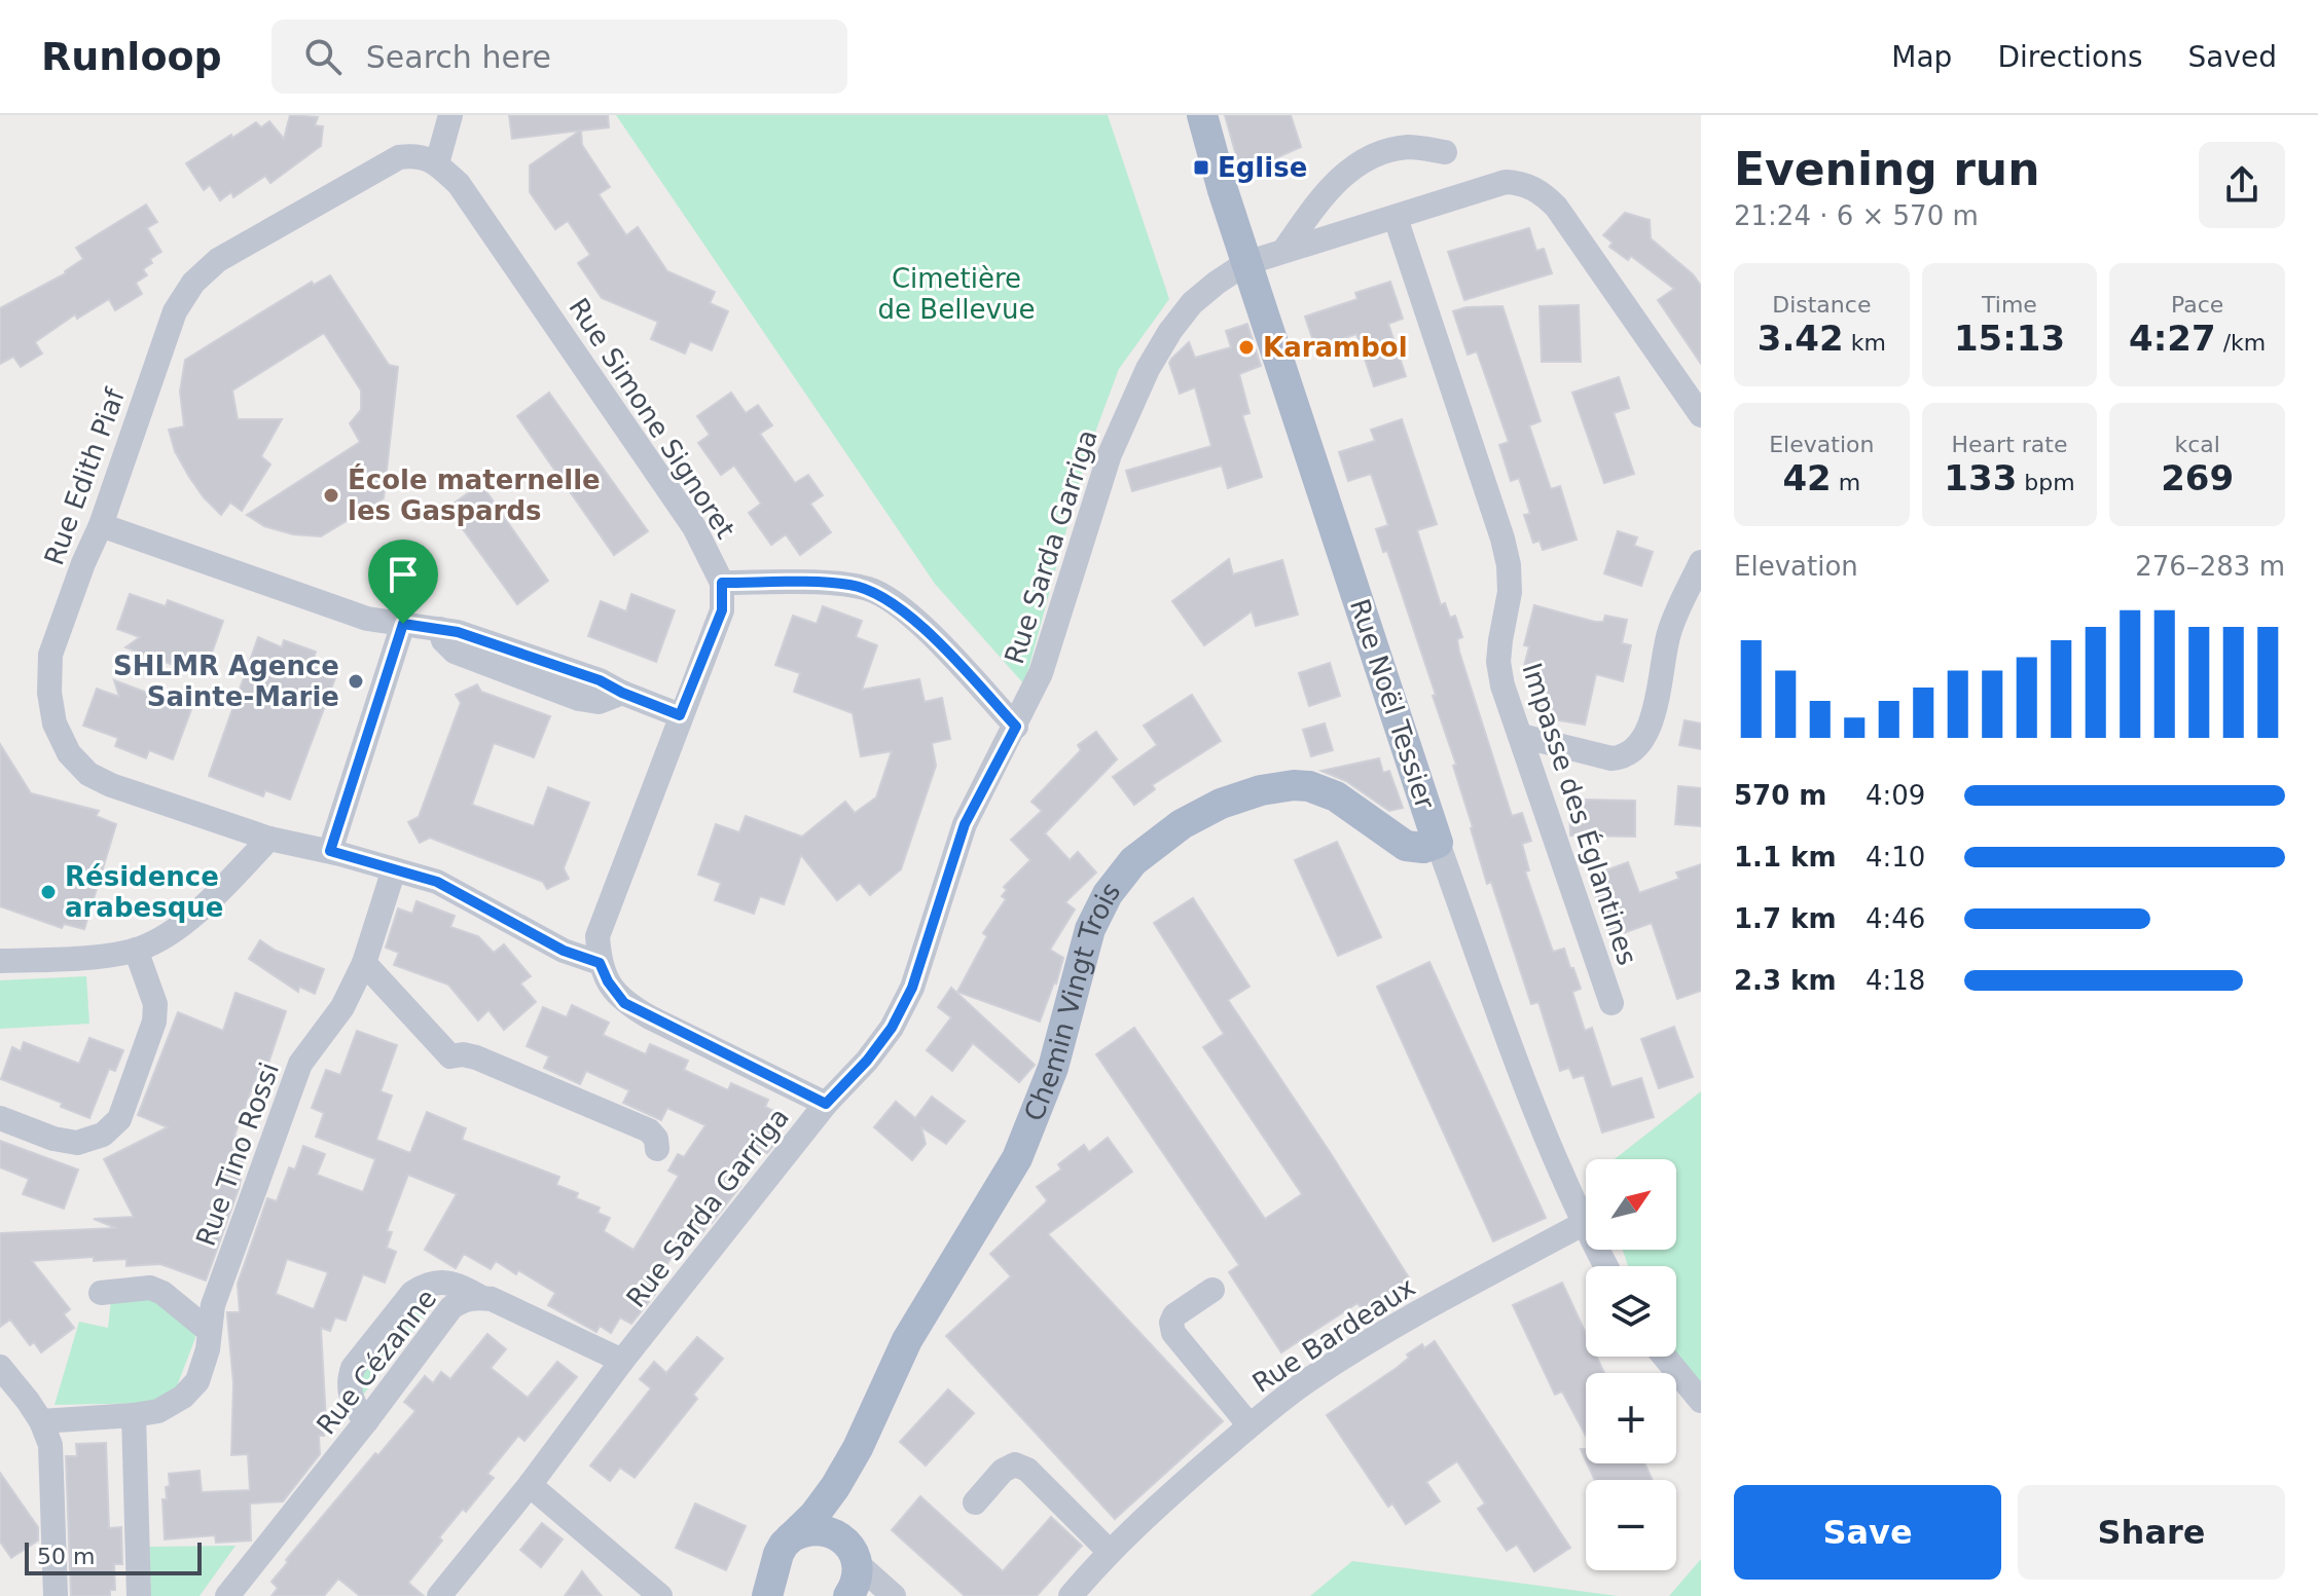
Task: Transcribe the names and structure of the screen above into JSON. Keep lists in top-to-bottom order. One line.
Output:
{"streets":{"main road":["Rue Noël Tessier","Chemin Vingt Trois"],"street":["Rue Simone Signoret","Rue Edith Piaf","Rue Sarda Garriga","Impasse des Églantines","Rue Tino Rossi","Rue Bardeaux","Rue Cézanne"]},"crossings":[["Rue Simone Signoret","Rue Edith Piaf"],["Rue Edith Piaf","Rue Tino Rossi"],["Rue Sarda Garriga","Rue Noël Tessier"],["Rue Sarda Garriga","Impasse des Églantines"],["Rue Sarda Garriga","Rue Cézanne"],["Rue Noël Tessier","Chemin Vingt Trois"],["Rue Noël Tessier","Rue Bardeaux"]],"parks":["Cimetière de Bellevue"],"places":{"transit":["Eglise"],"other":["Karambol","École maternelle les Gaspards","SHLMR Agence Sainte-Marie","Résidence arabesque"]},"scale_bar":"50 m","north":"top right","page":{"header":"Runloop","search":"Search here","nav":["Map","Directions","Saved"],"heading":["Evening run","21:24 · 6 × 570 m"],"stats":[["Distance","3.42 km"],["Time","15:13"],["Pace","4:27 /km"],["Elevation","42 m"],["Heart rate","133 bpm"],["kcal","269"]],"chart":["Elevation","276–283 m"],"list":[{"name":"570 m","note":"4:09"},{"name":"1.1 km","note":"4:10"},{"name":"1.7 km","note":"4:46"},{"name":"2.3 km","note":"4:18"}],"map_buttons":["+","−"],"buttons":["Save","Share"],"scale":"50 m"}}
